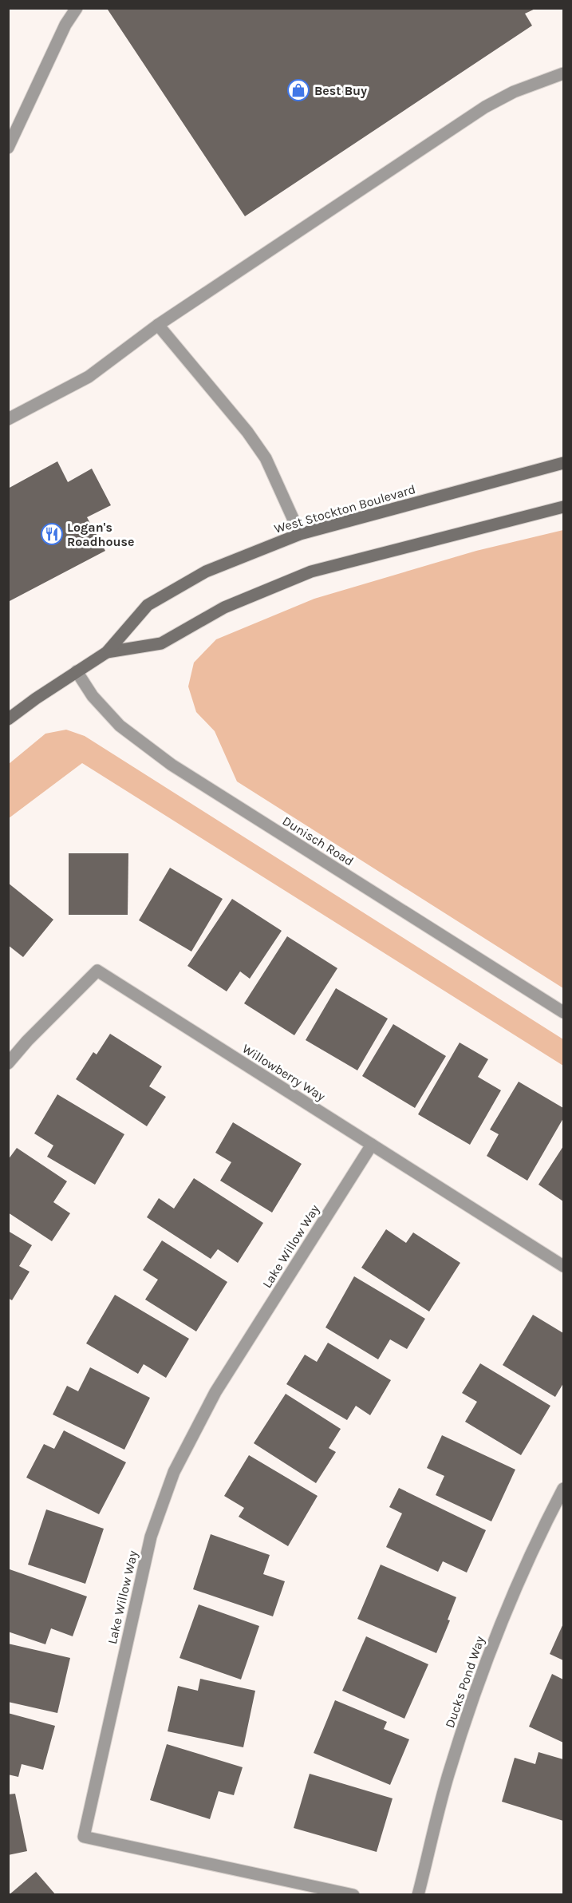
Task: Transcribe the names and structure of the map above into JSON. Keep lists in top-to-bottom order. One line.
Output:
{"streets":{"street":["West Stockton Boulevard","Dunisch Road","Willowberry Way","Lake Willow Way","Ducks Pond Way"]},"crossings":[["West Stockton Boulevard","Dunisch Road"],["Willowberry Way","Lake Willow Way"]],"places":{"shop":["Best Buy"],"restaurant":["Logan's Roadhouse"]}}
